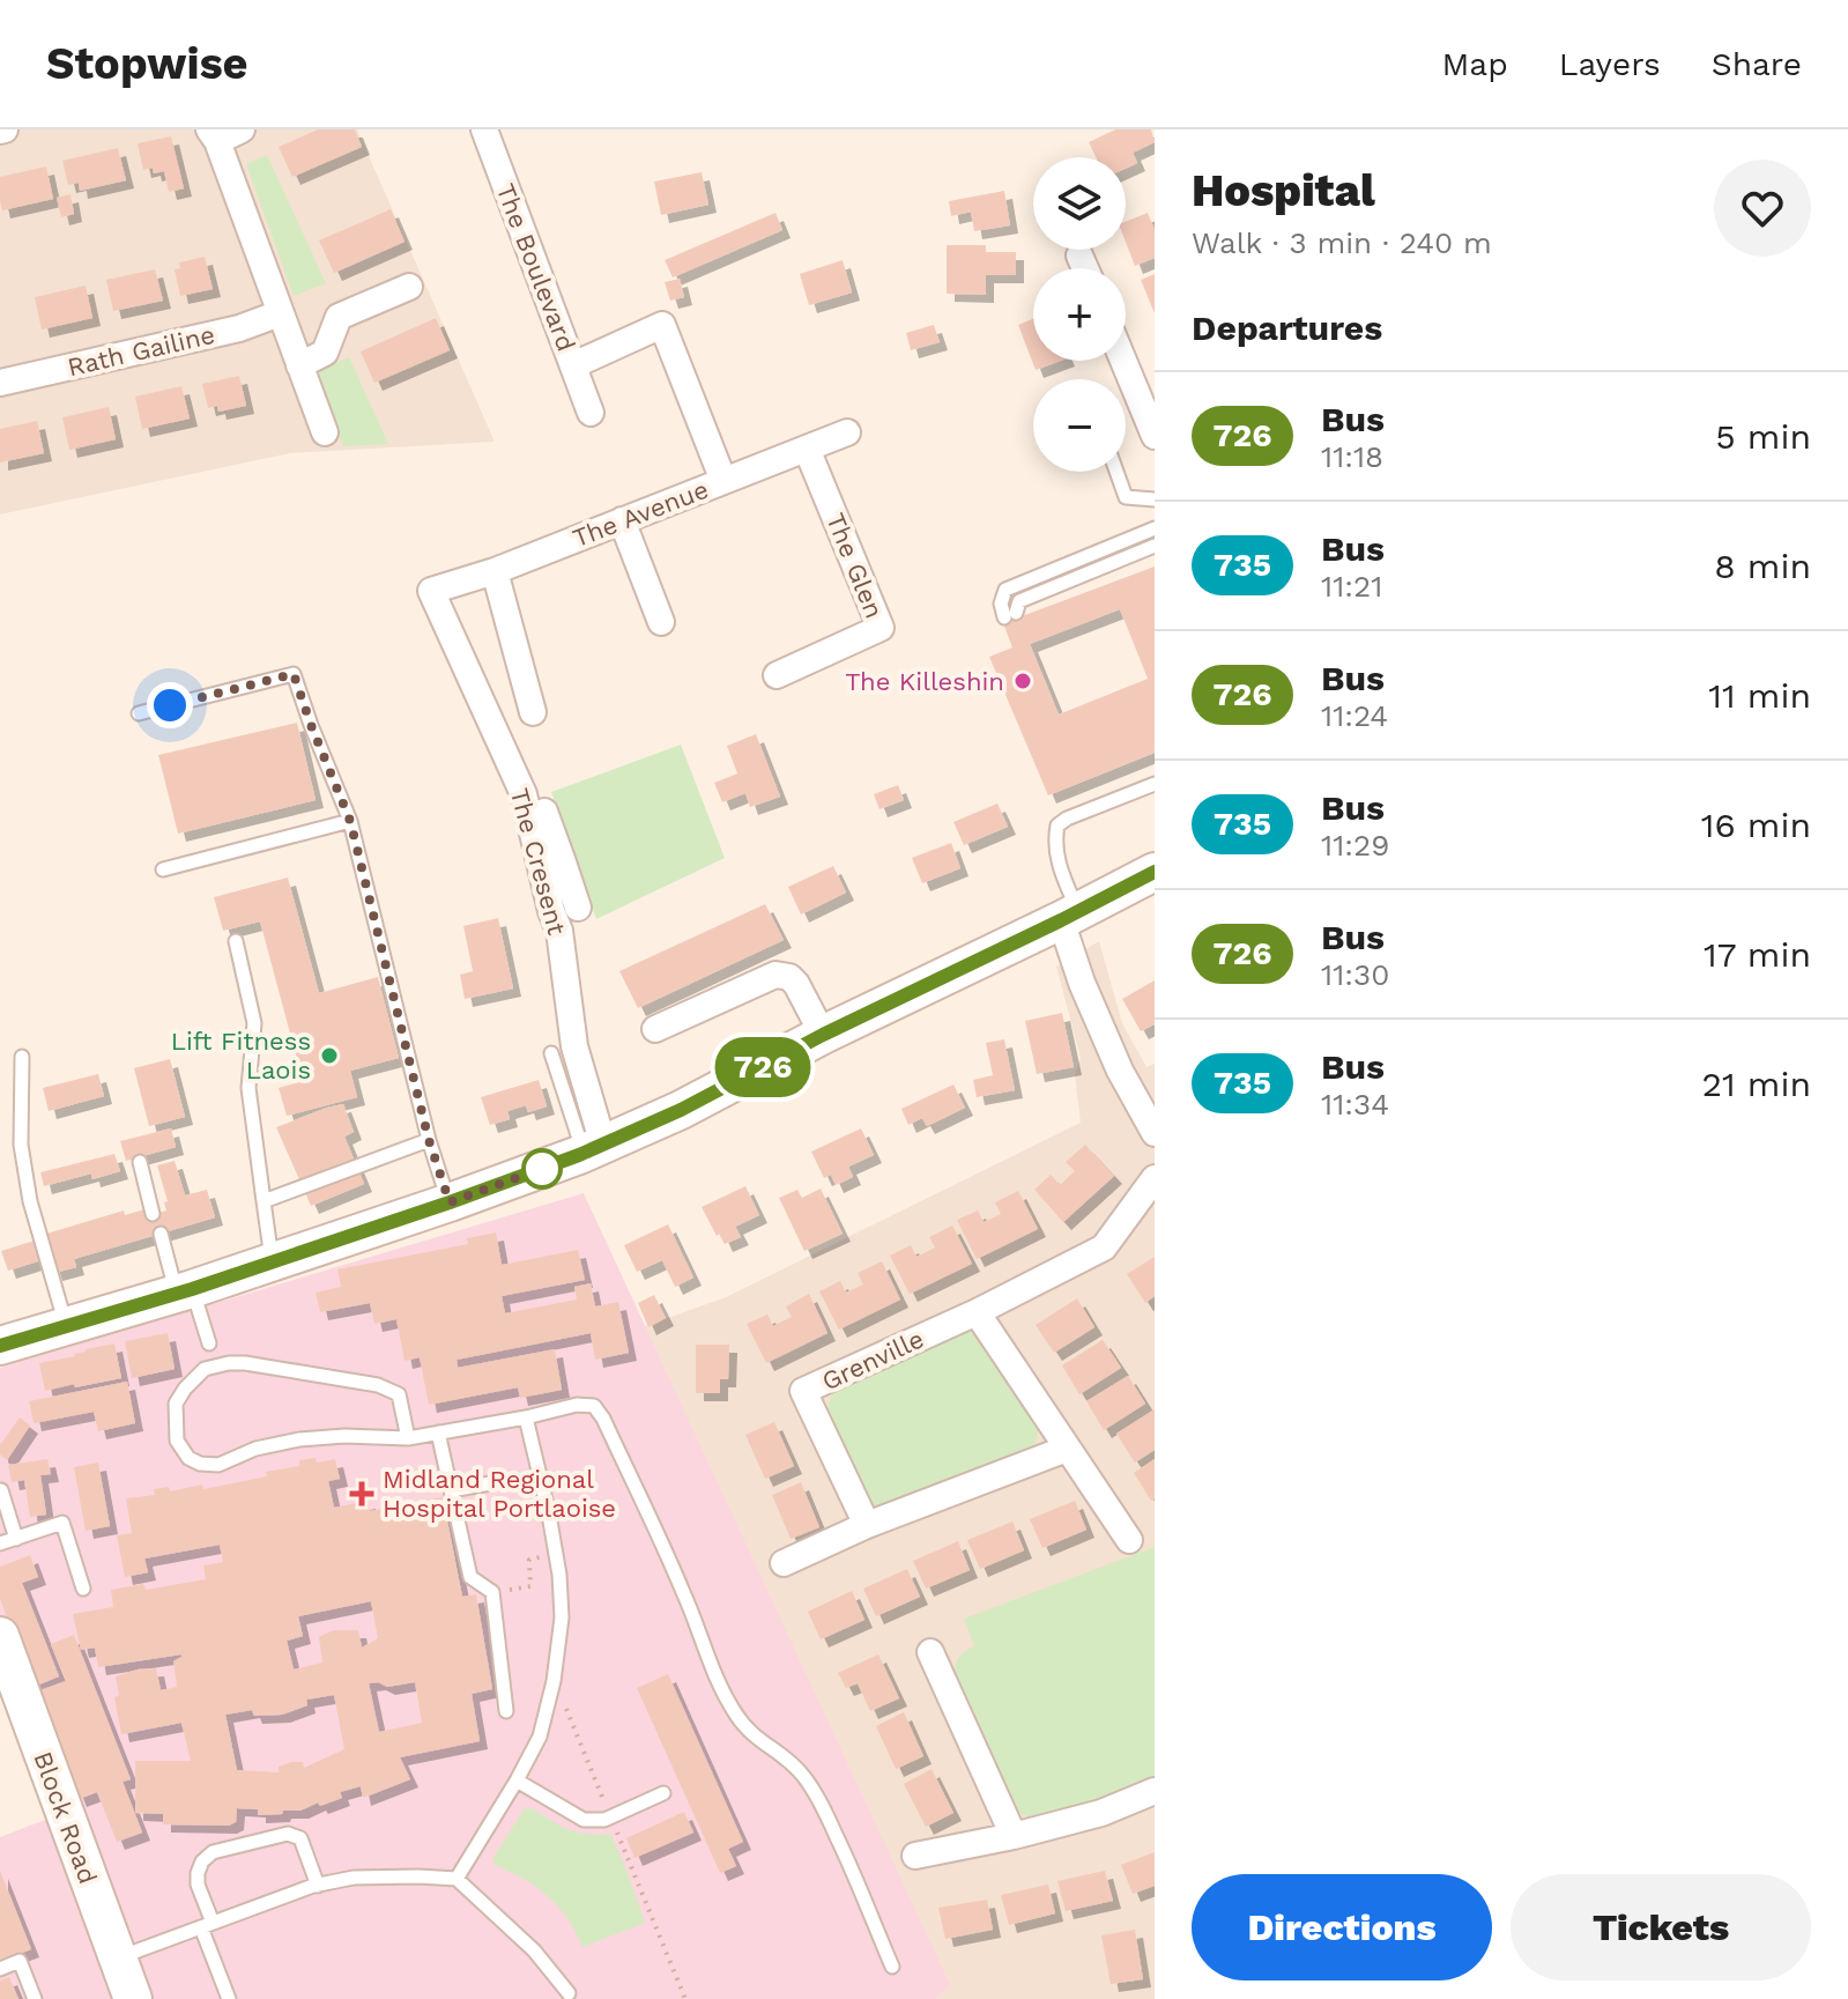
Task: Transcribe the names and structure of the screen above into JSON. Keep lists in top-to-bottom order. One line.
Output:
{"streets":{"main road":["Block Road"],"street":["The Boulevard","Rath Gailine","The Avenue","The Glen","The Cresent","Grenville"]},"crossings":[["The Boulevard","The Avenue"],["The Avenue","The Glen"],["The Avenue","The Cresent"]],"places":{"other":["The Killeshin","Lift Fitness Laois"],"health":["Midland Regional Hospital Portlaoise"]},"lines":["bus line 726"],"page":{"header":"Stopwise","nav":["Map","Layers","Share"],"on_map":"726","heading":[["Hospital","Walk · 3 min · 240 m"],"Departures"],"map_buttons":["+","−"],"list":[{"mark":"726","name":"Bus","note":"11:18","value":"5 min"},{"mark":"735","name":"Bus","note":"11:21","value":"8 min"},{"mark":"726","name":"Bus","note":"11:24","value":"11 min"},{"mark":"735","name":"Bus","note":"11:29","value":"16 min"},{"mark":"726","name":"Bus","note":"11:30","value":"17 min"},{"mark":"735","name":"Bus","note":"11:34","value":"21 min"}],"buttons":["Directions","Tickets"]}}
